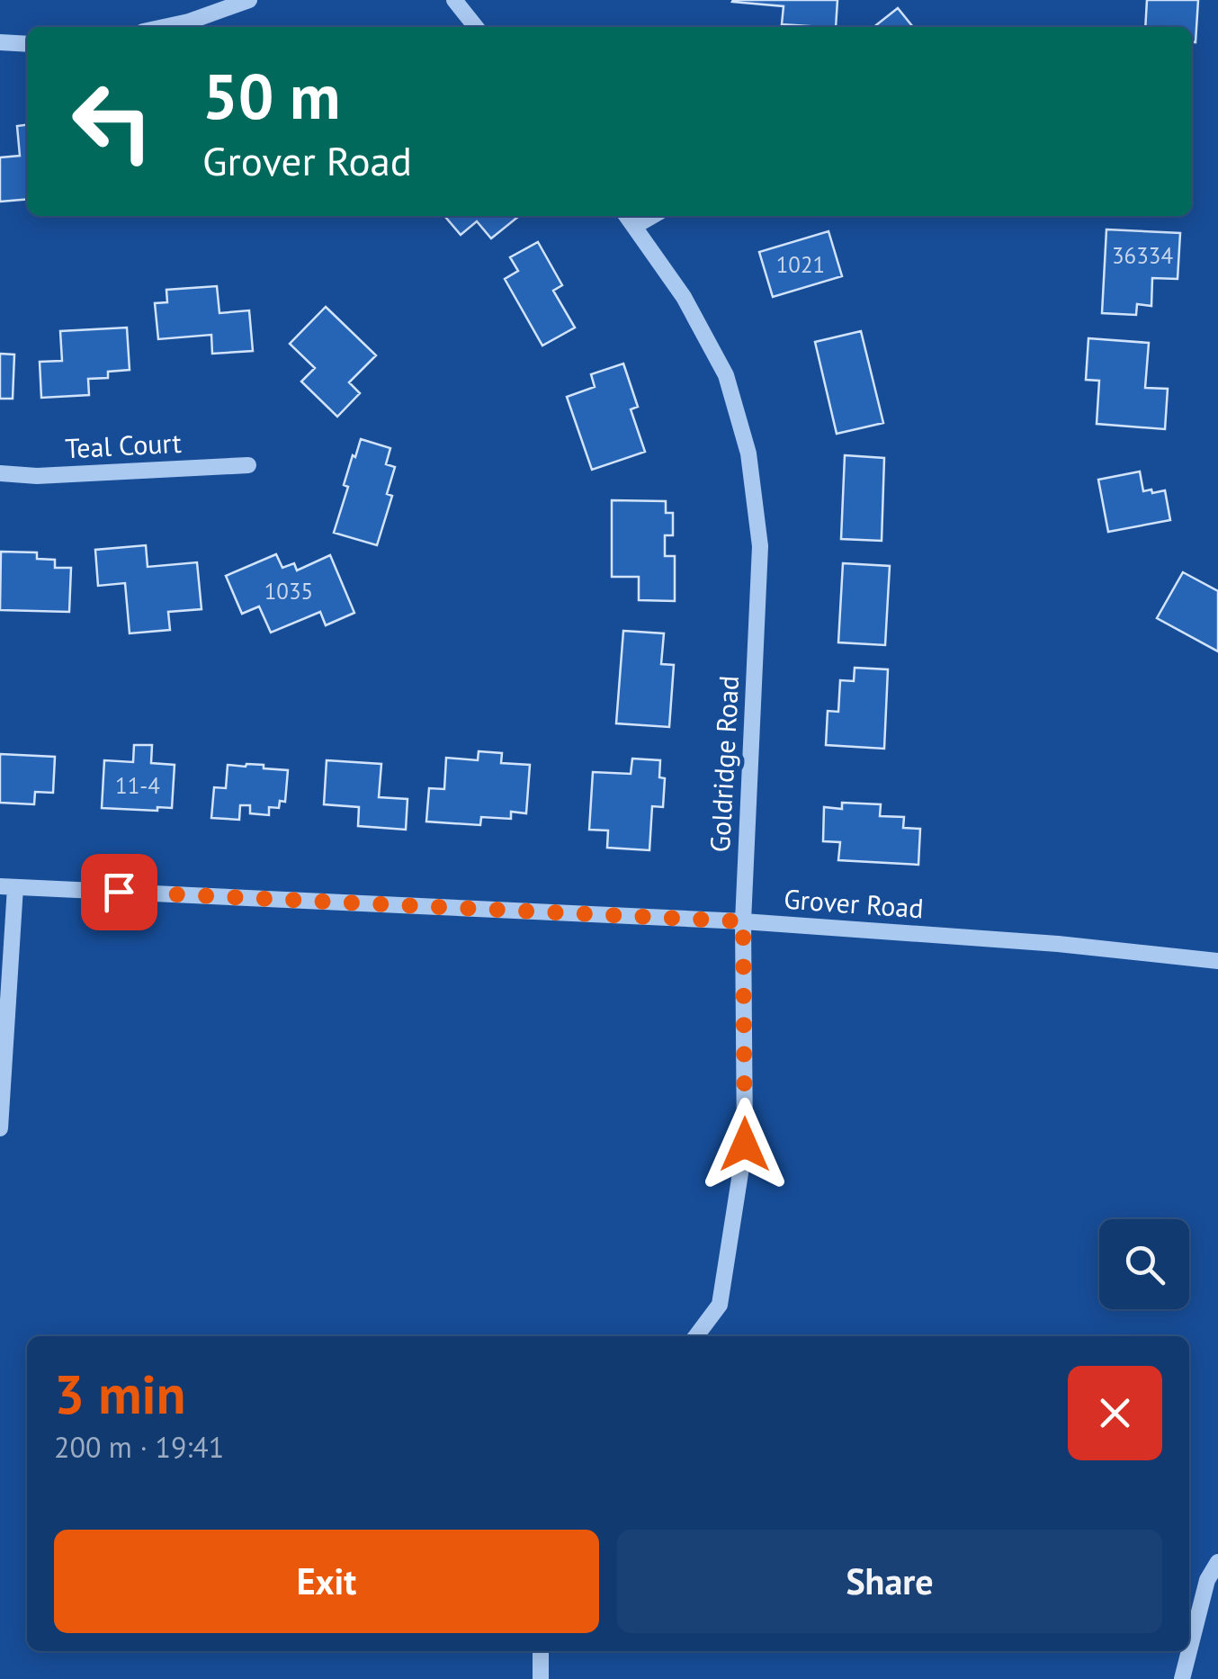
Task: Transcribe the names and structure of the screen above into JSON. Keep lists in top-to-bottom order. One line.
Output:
{"streets":{"street":["Teal Court","Goldridge Road","Grover Road"]},"crossings":[["Goldridge Road","Grover Road"]],"house_numbers":["36334","1021","1035","11-4"],"page":{"turn":["50 m","Grover Road"],"heading":["3 min","200 m · 19:41"],"buttons":["Exit","Share"]}}
